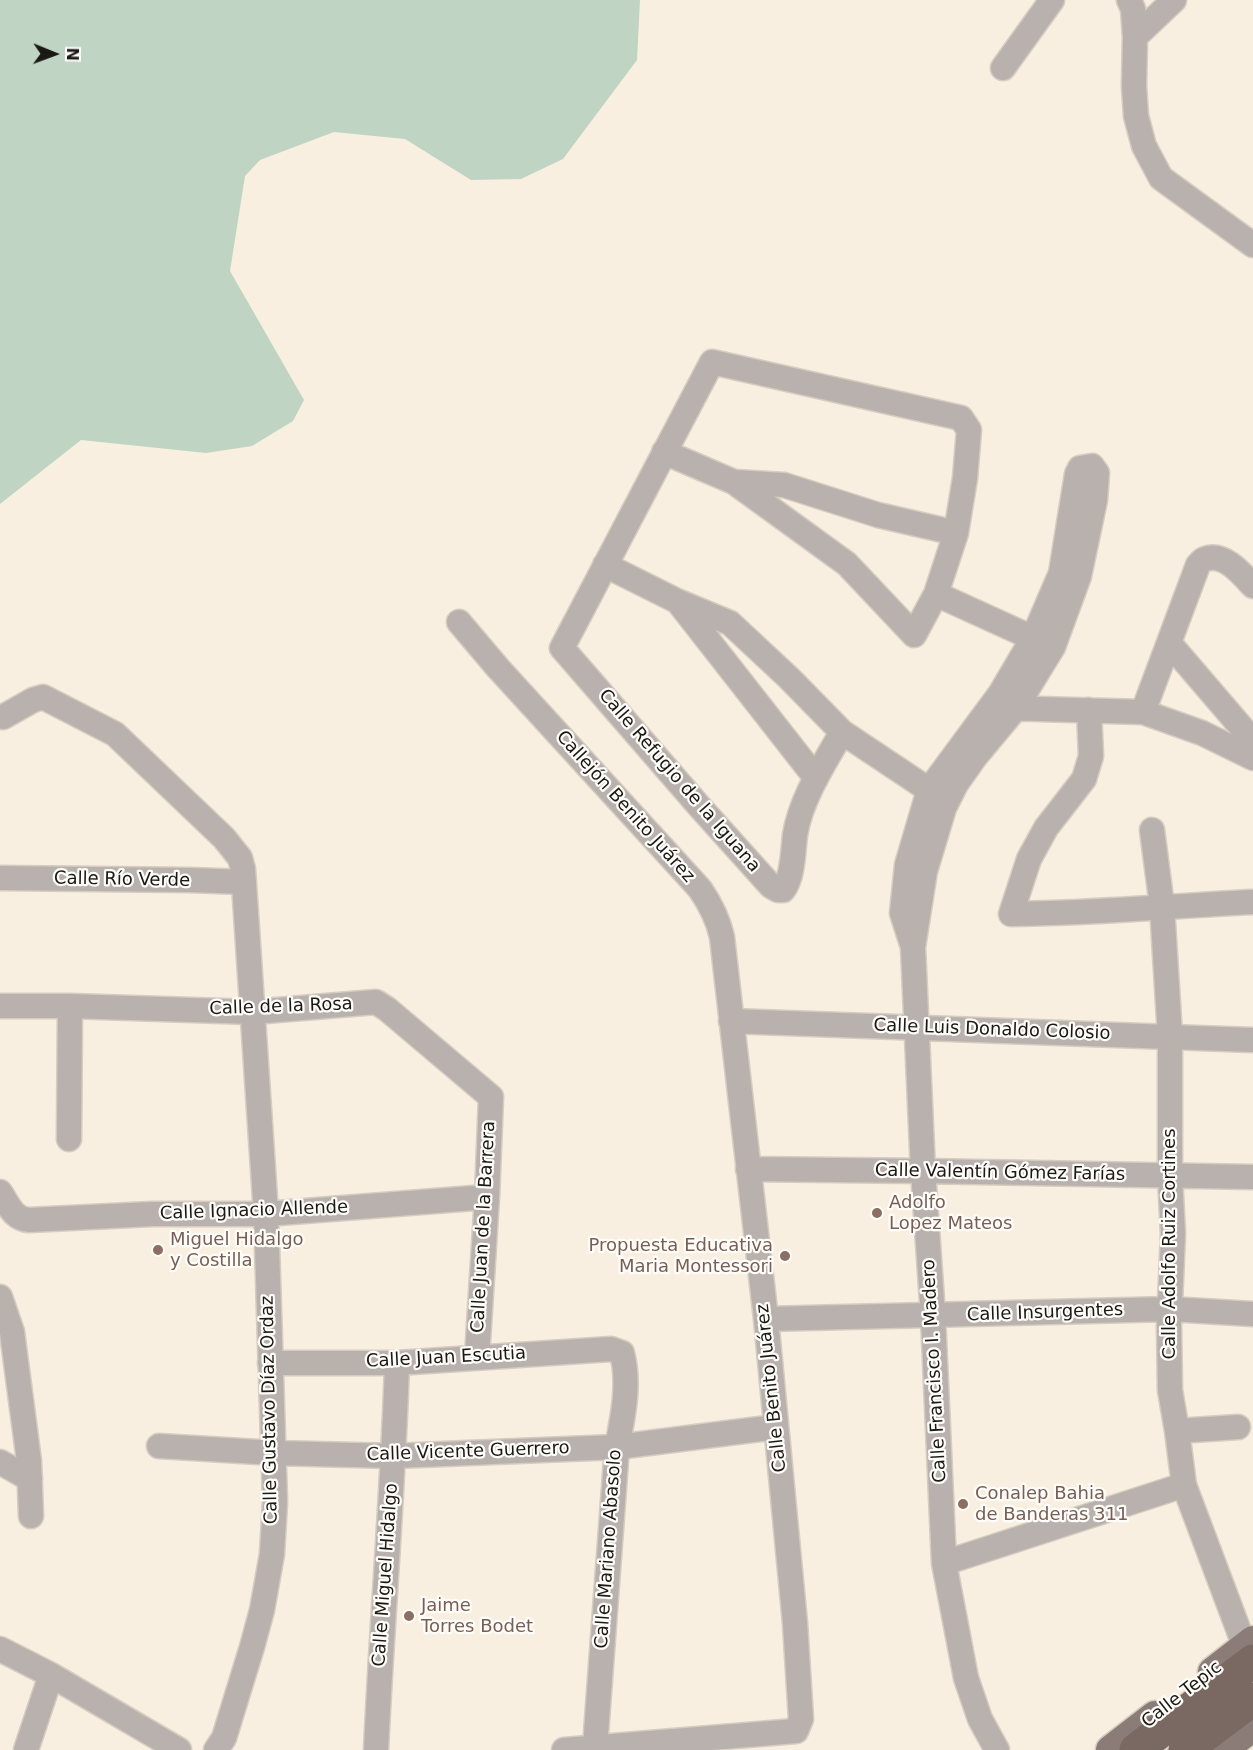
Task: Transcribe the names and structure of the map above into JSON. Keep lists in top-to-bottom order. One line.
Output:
{"streets":{"main road":["Calle Tepic"],"street":["Calle Refugio de la Iguana","Callejón Benito Juárez","Calle Río Verde","Calle de la Rosa","Calle Luis Donaldo Colosio","Calle Valentín Gómez Farías","Calle Ignacio Allende","Calle Juan de la Barrera","Calle Adolfo Ruiz Cortines","Calle Insurgentes","Calle Juan Escutia","Calle Francisco I. Madero","Calle Benito Juárez","Calle Gustavo Díaz Ordaz","Calle Vicente Guerrero","Calle Mariano Abasolo","Calle Miguel Hidalgo"]},"crossings":[["Callejón Benito Juárez","Calle Luis Donaldo Colosio"],["Callejón Benito Juárez","Calle Benito Juárez"],["Calle Río Verde","Calle Gustavo Díaz Ordaz"],["Calle de la Rosa","Calle Juan de la Barrera"],["Calle de la Rosa","Calle Gustavo Díaz Ordaz"],["Calle Luis Donaldo Colosio","Calle Adolfo Ruiz Cortines"],["Calle Luis Donaldo Colosio","Calle Francisco I. Madero"],["Calle Luis Donaldo Colosio","Calle Benito Juárez"],["Calle Valentín Gómez Farías","Calle Adolfo Ruiz Cortines"],["Calle Valentín Gómez Farías","Calle Francisco I. Madero"],["Calle Valentín Gómez Farías","Calle Benito Juárez"],["Calle Ignacio Allende","Calle Juan de la Barrera"],["Calle Ignacio Allende","Calle Gustavo Díaz Ordaz"],["Calle Juan de la Barrera","Calle Juan Escutia"],["Calle Adolfo Ruiz Cortines","Calle Insurgentes"],["Calle Adolfo Ruiz Cortines","Calle Tepic"],["Calle Insurgentes","Calle Francisco I. Madero"],["Calle Insurgentes","Calle Benito Juárez"],["Calle Juan Escutia","Calle Gustavo Díaz Ordaz"],["Calle Juan Escutia","Calle Mariano Abasolo"],["Calle Juan Escutia","Calle Miguel Hidalgo"],["Calle Benito Juárez","Calle Vicente Guerrero"],["Calle Gustavo Díaz Ordaz","Calle Vicente Guerrero"],["Calle Vicente Guerrero","Calle Mariano Abasolo"],["Calle Vicente Guerrero","Calle Miguel Hidalgo"]],"places":["Adolfo Lopez Mateos","Miguel Hidalgo y Costilla","Propuesta Educativa Maria Montessori","Conalep Bahia de Banderas 311","Jaime Torres Bodet"],"north":"right"}
